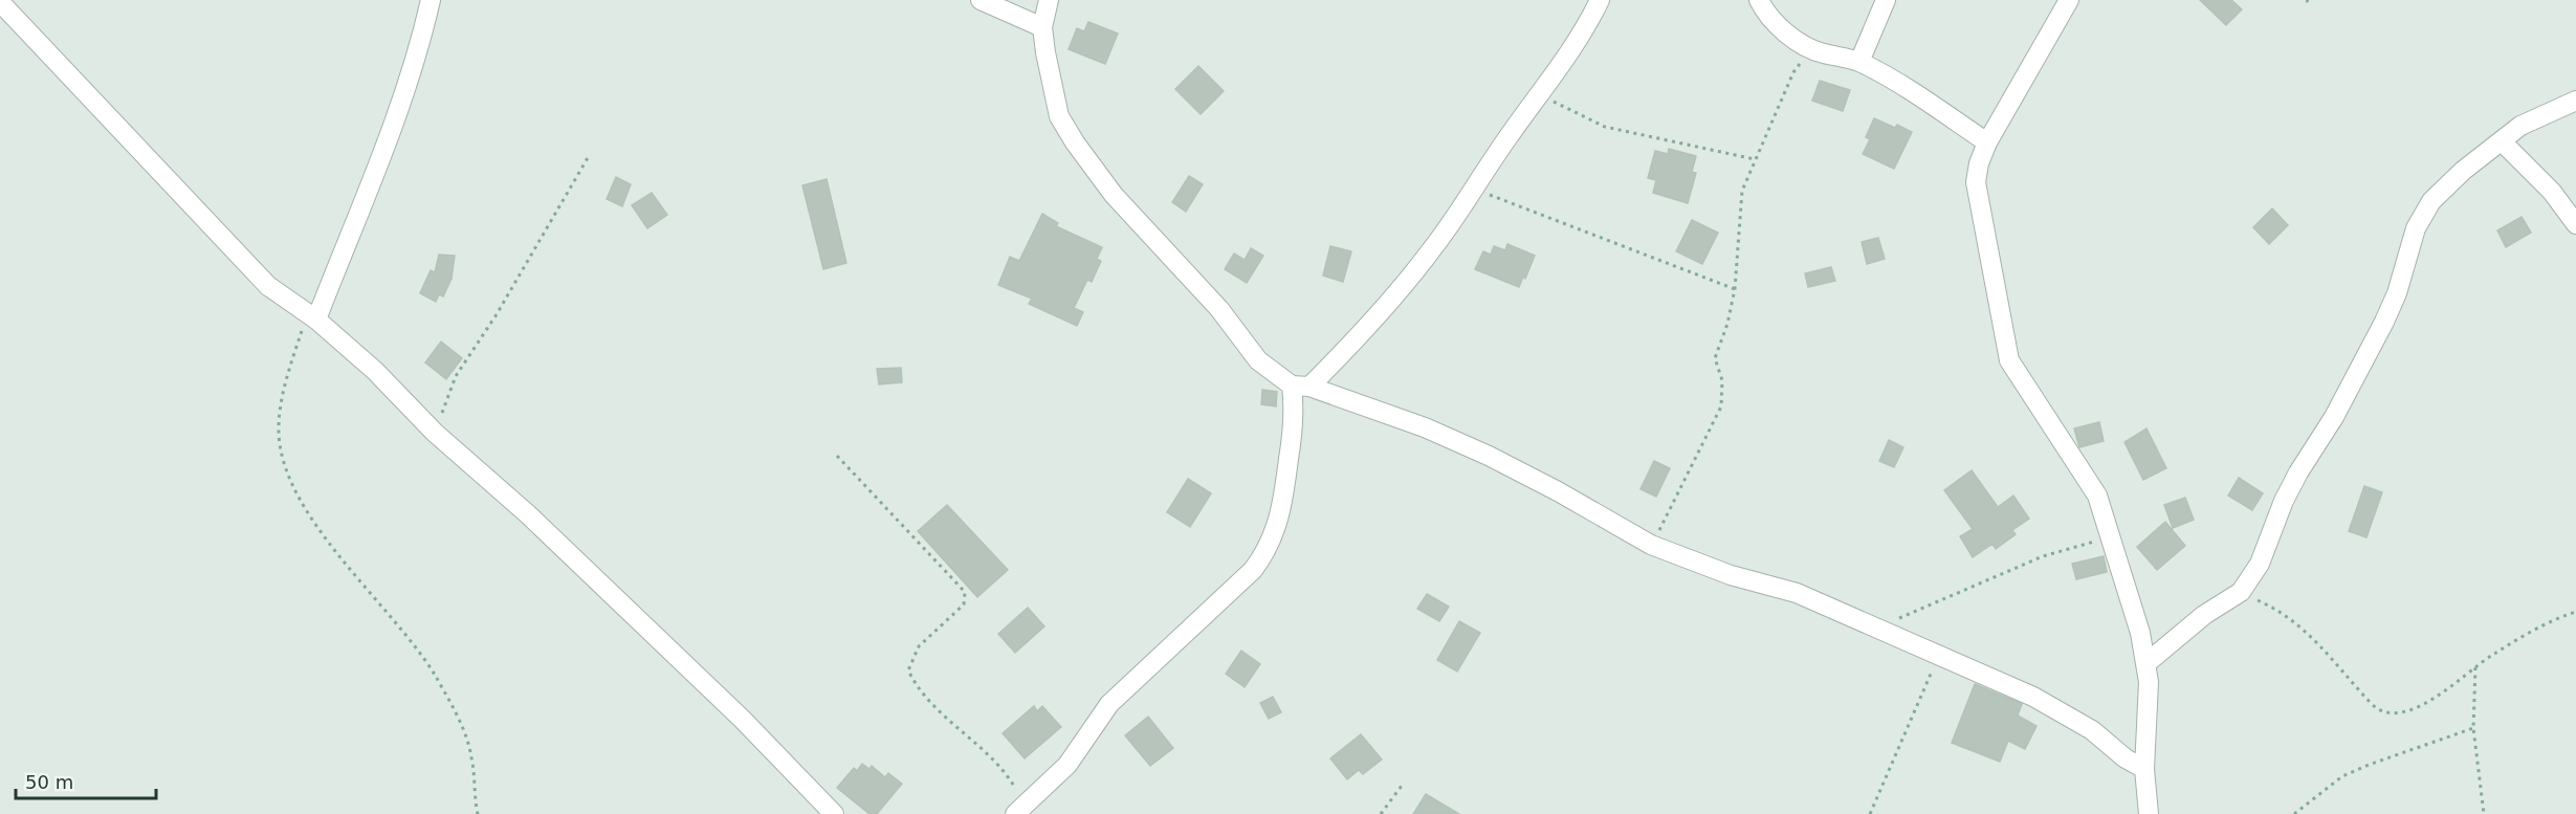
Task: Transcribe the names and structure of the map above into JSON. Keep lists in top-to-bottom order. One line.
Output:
{"scale_bar":"50 m"}
